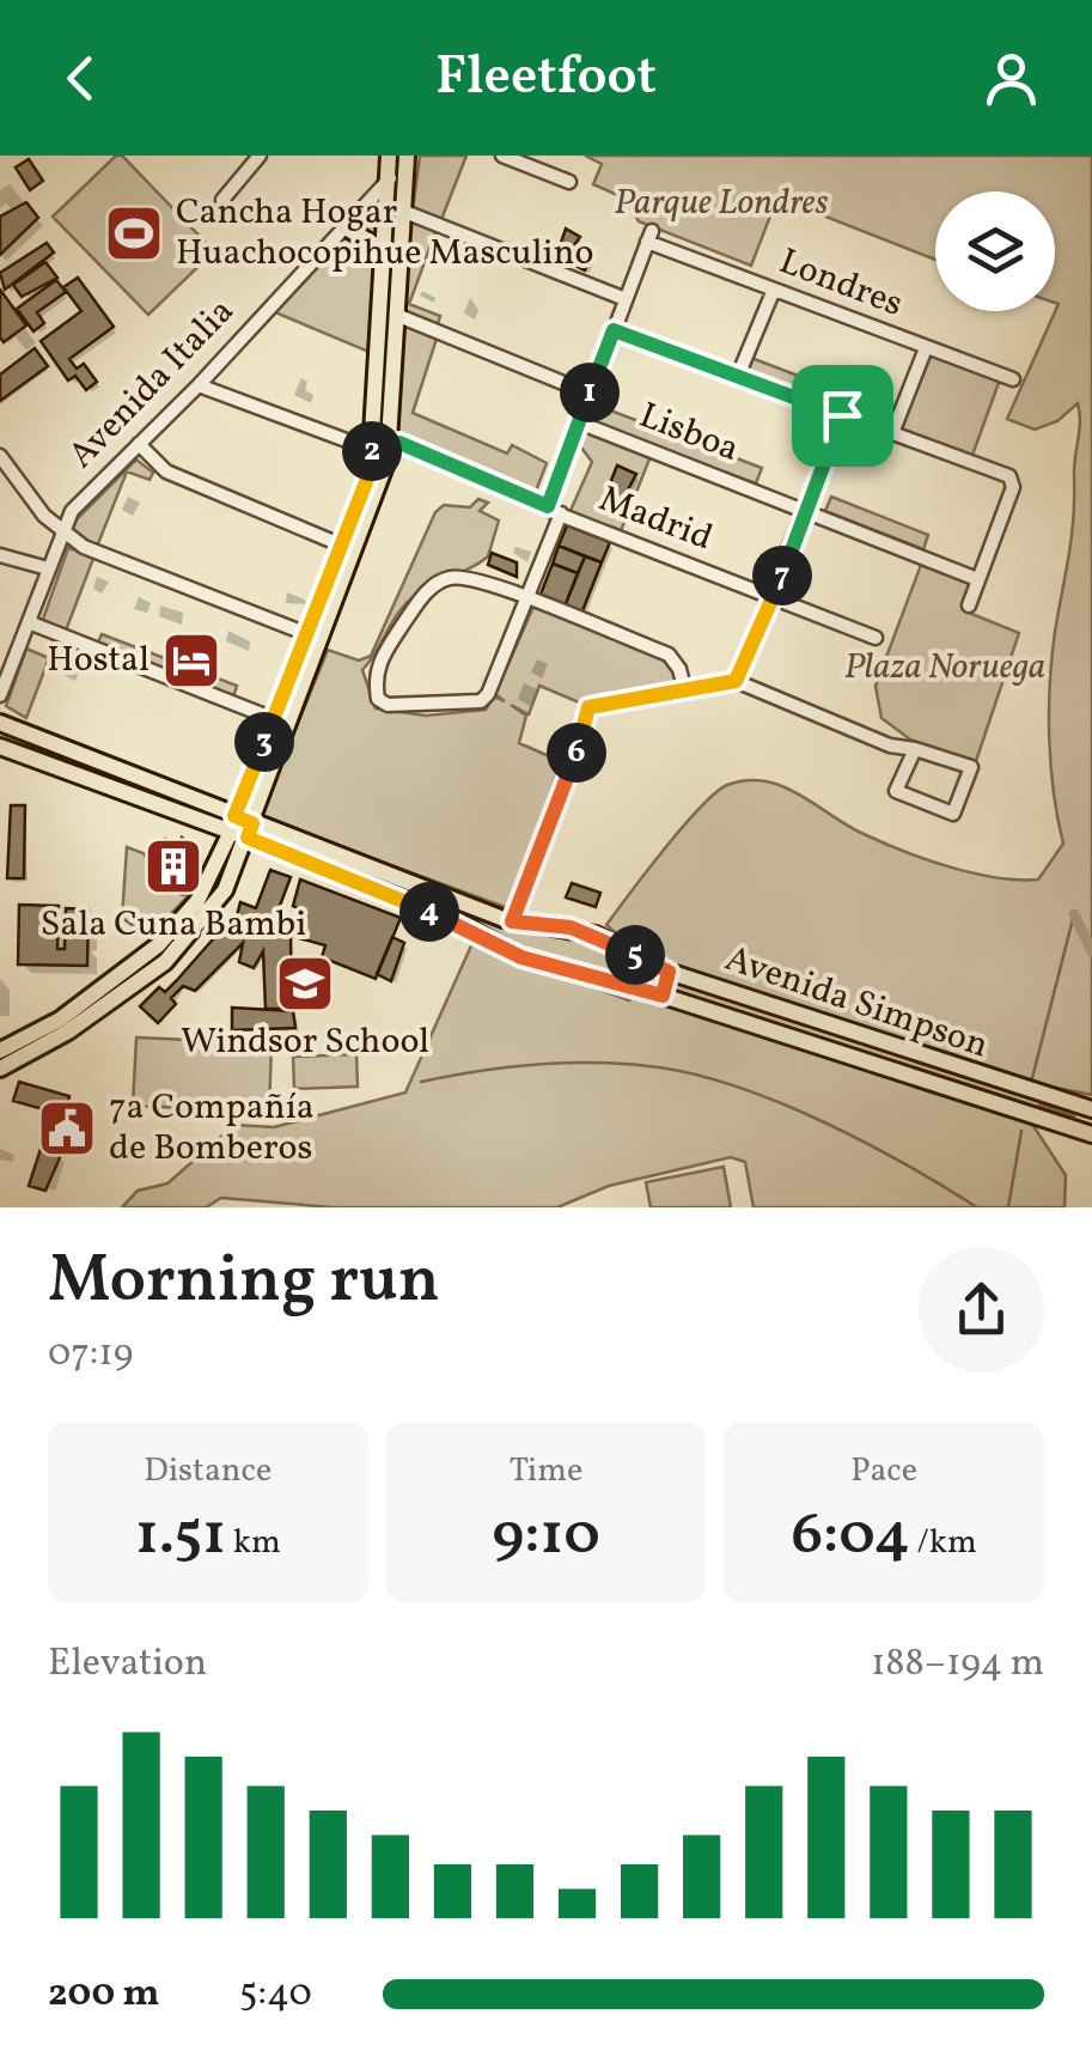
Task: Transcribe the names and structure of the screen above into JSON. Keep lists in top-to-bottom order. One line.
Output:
{"streets":{"main road":["Avenida Simpson"],"street":["Londres","Avenida Italia","Lisboa","Madrid"]},"crossings":[["Avenida Italia","Madrid"]],"parks":["Parque Londres","Plaza Noruega"],"places":{"sports":["Cancha Hogar Huachocopihue Masculino"],"hotel":["Hostal"],"building":["Sala Cuna Bambi"],"school or university":["Windsor School"],"public building":["7a Compañía de Bomberos"]},"page":{"header":"Fleetfoot","pins":["1","2","7","3","6","4","5"],"heading":["Morning run","07:19"],"stats":[["Distance","1.51 km"],["Time","9:10"],["Pace","6:04 /km"]],"chart":["Elevation","188–194 m"],"list":[{"name":"200 m","note":"5:40"}]}}
